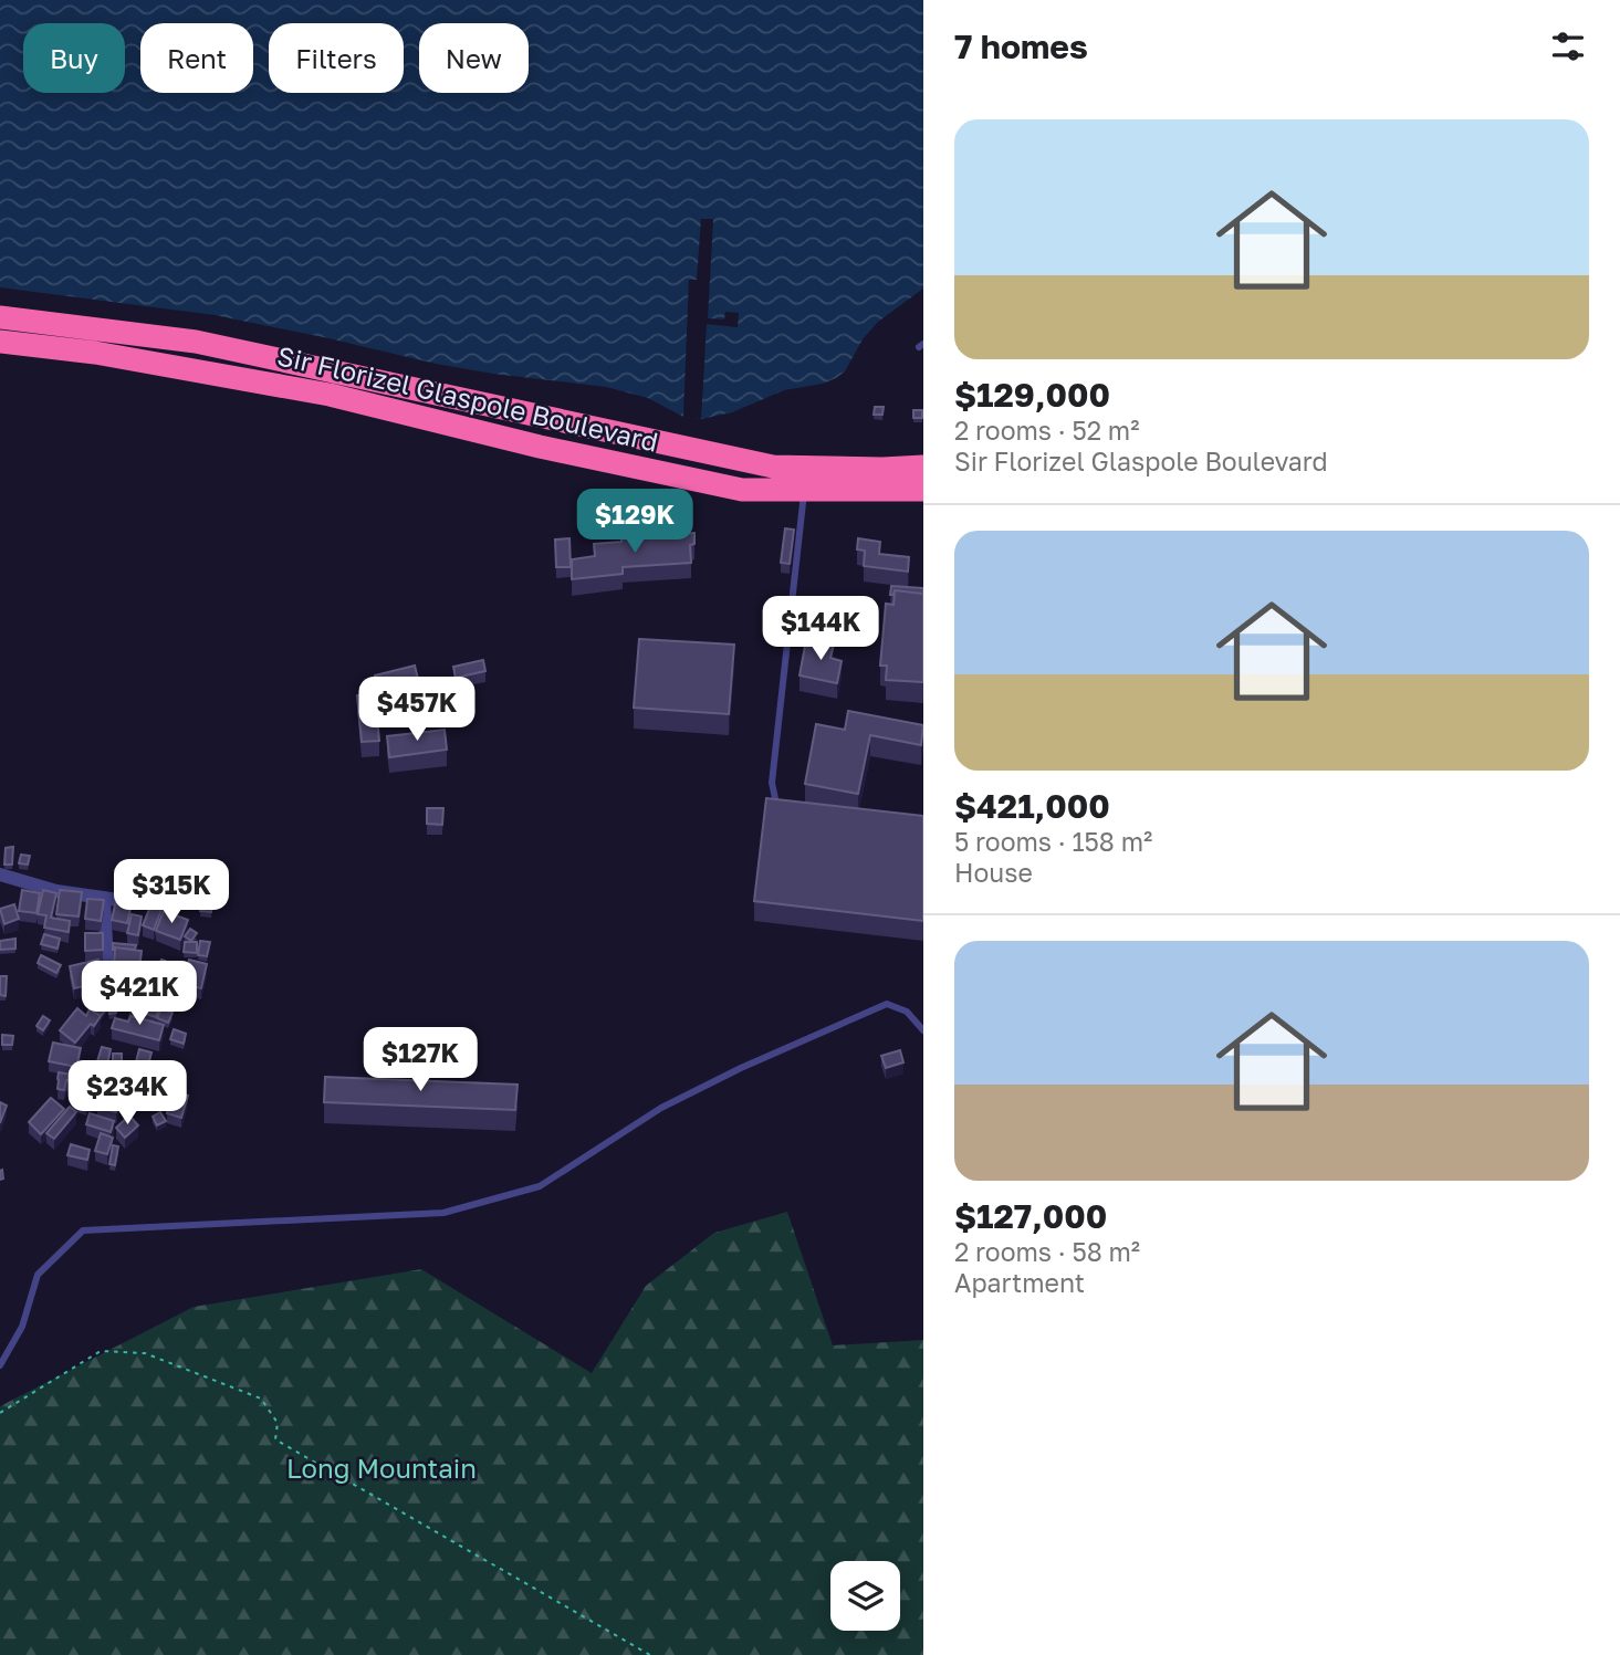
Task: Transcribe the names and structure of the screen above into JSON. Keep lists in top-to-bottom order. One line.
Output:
{"streets":{"highway":["Sir Florizel Glaspole Boulevard"]},"parks":["Long Mountain"],"page":{"heading":"7 homes","chip":["Buy","Rent","Filters","New"],"list":[{"name":"$129,000","note":"2 rooms · 52 m² · Sir Florizel Glaspole Boulevard"},{"name":"$421,000","note":"5 rooms · 158 m² · House"},{"name":"$127,000","note":"2 rooms · 58 m² · Apartment"}],"price":["$129K","$144K","$457K","$315K","$421K","$127K","$234K"]}}
